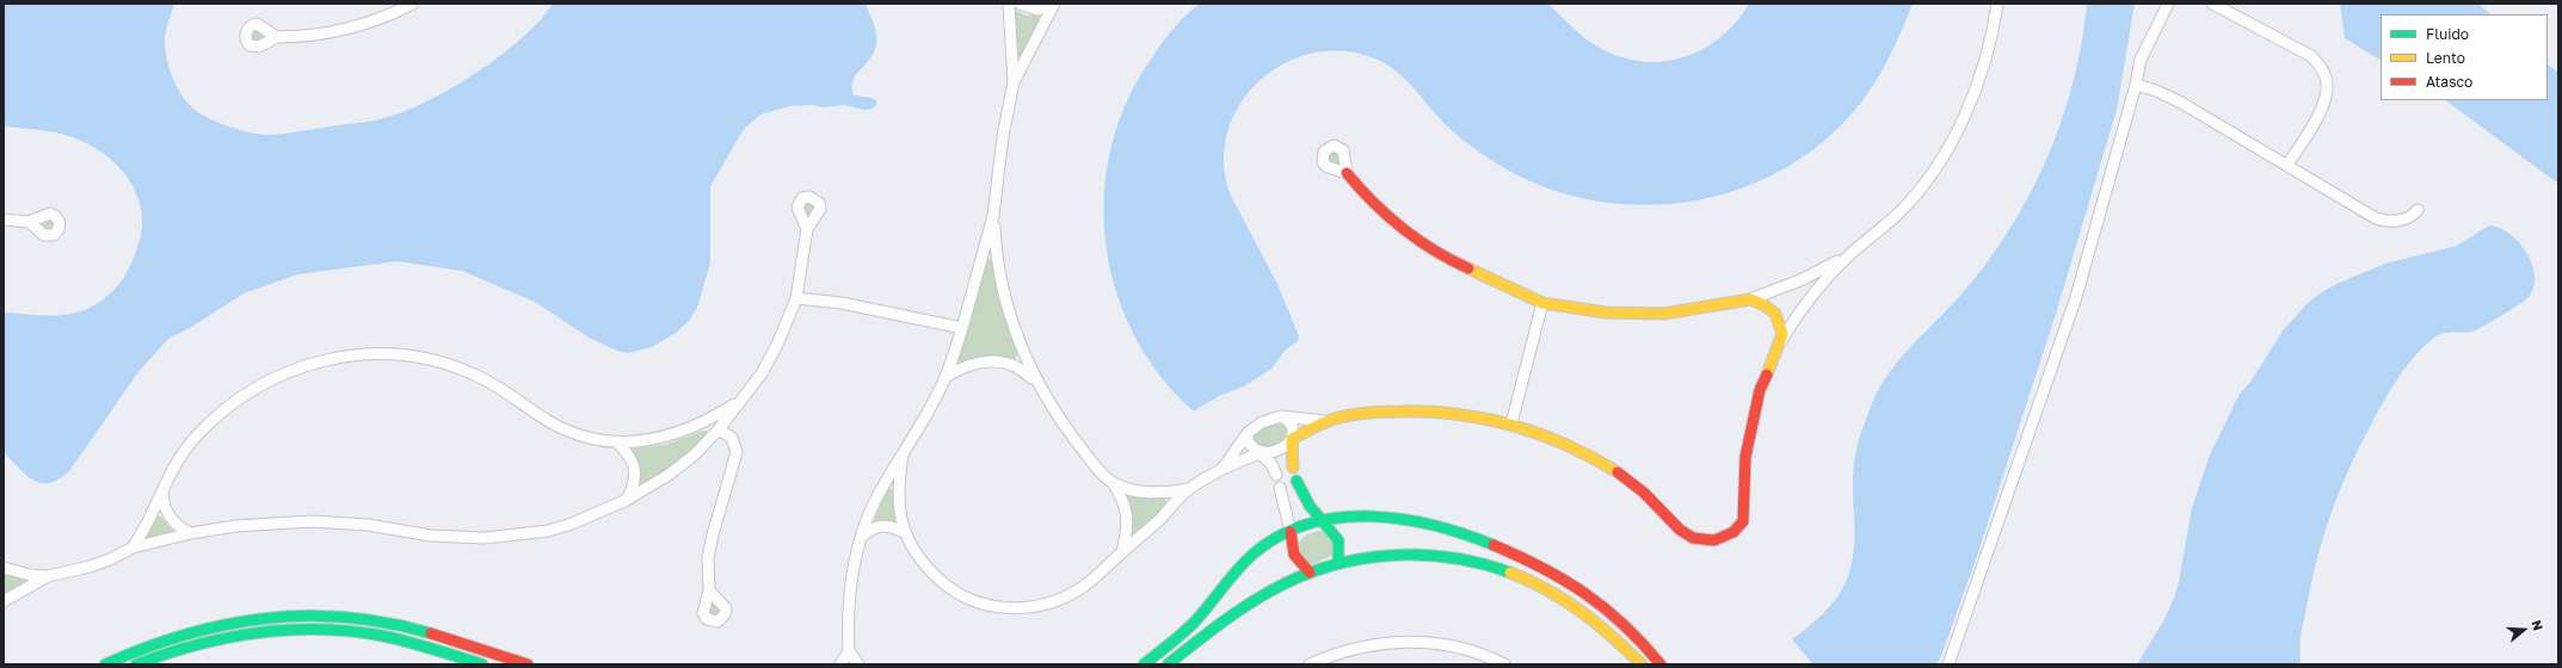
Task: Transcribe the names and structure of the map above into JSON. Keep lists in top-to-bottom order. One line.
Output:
{"legend":["Fluido","Lento","Atasco"],"north":"right"}
